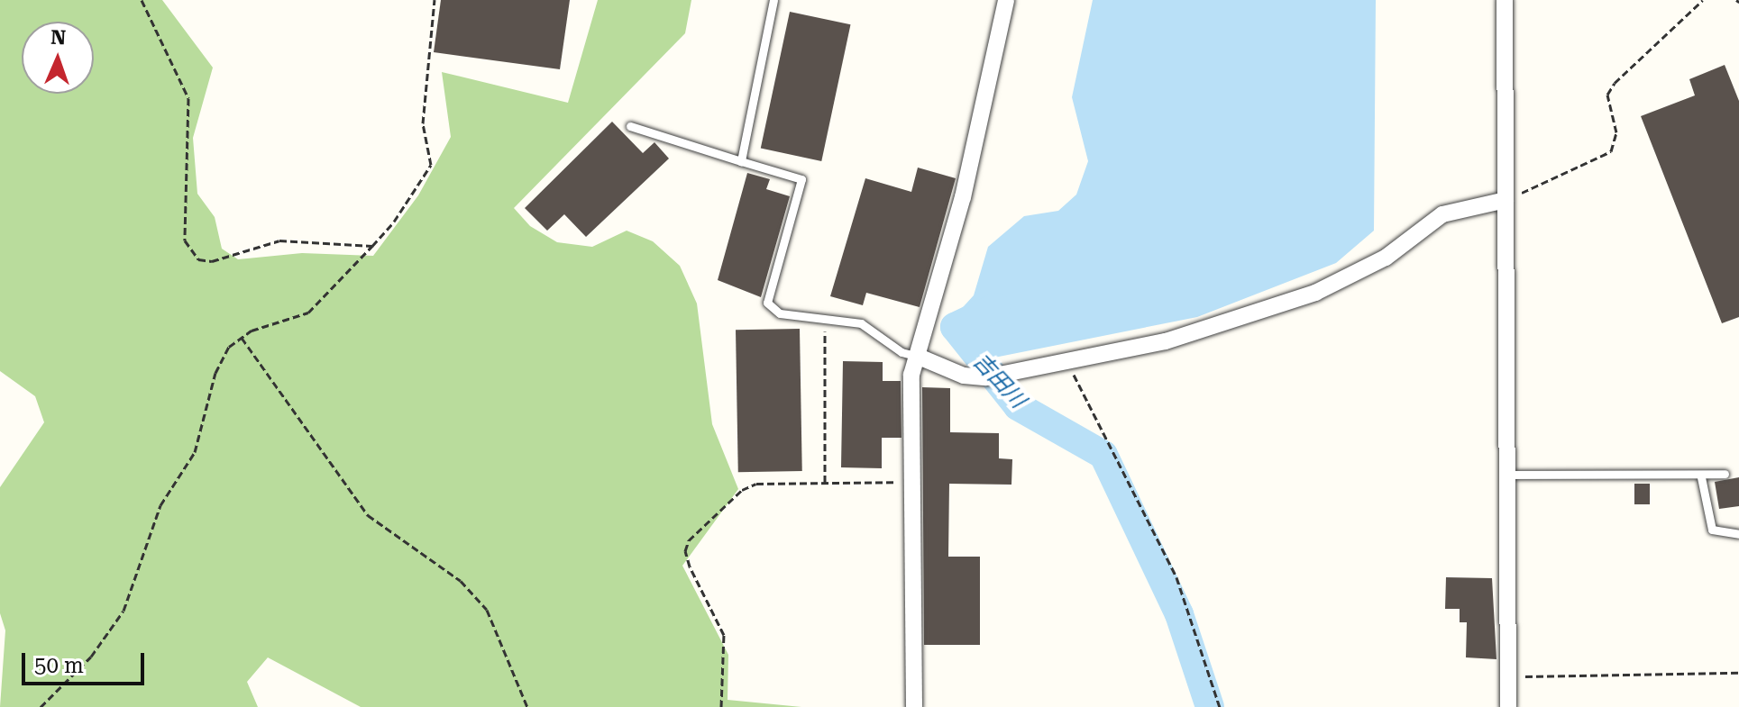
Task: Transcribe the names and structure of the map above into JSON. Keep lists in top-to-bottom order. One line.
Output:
{"water":["吉田川"],"scale_bar":"50 m","north":"top"}
